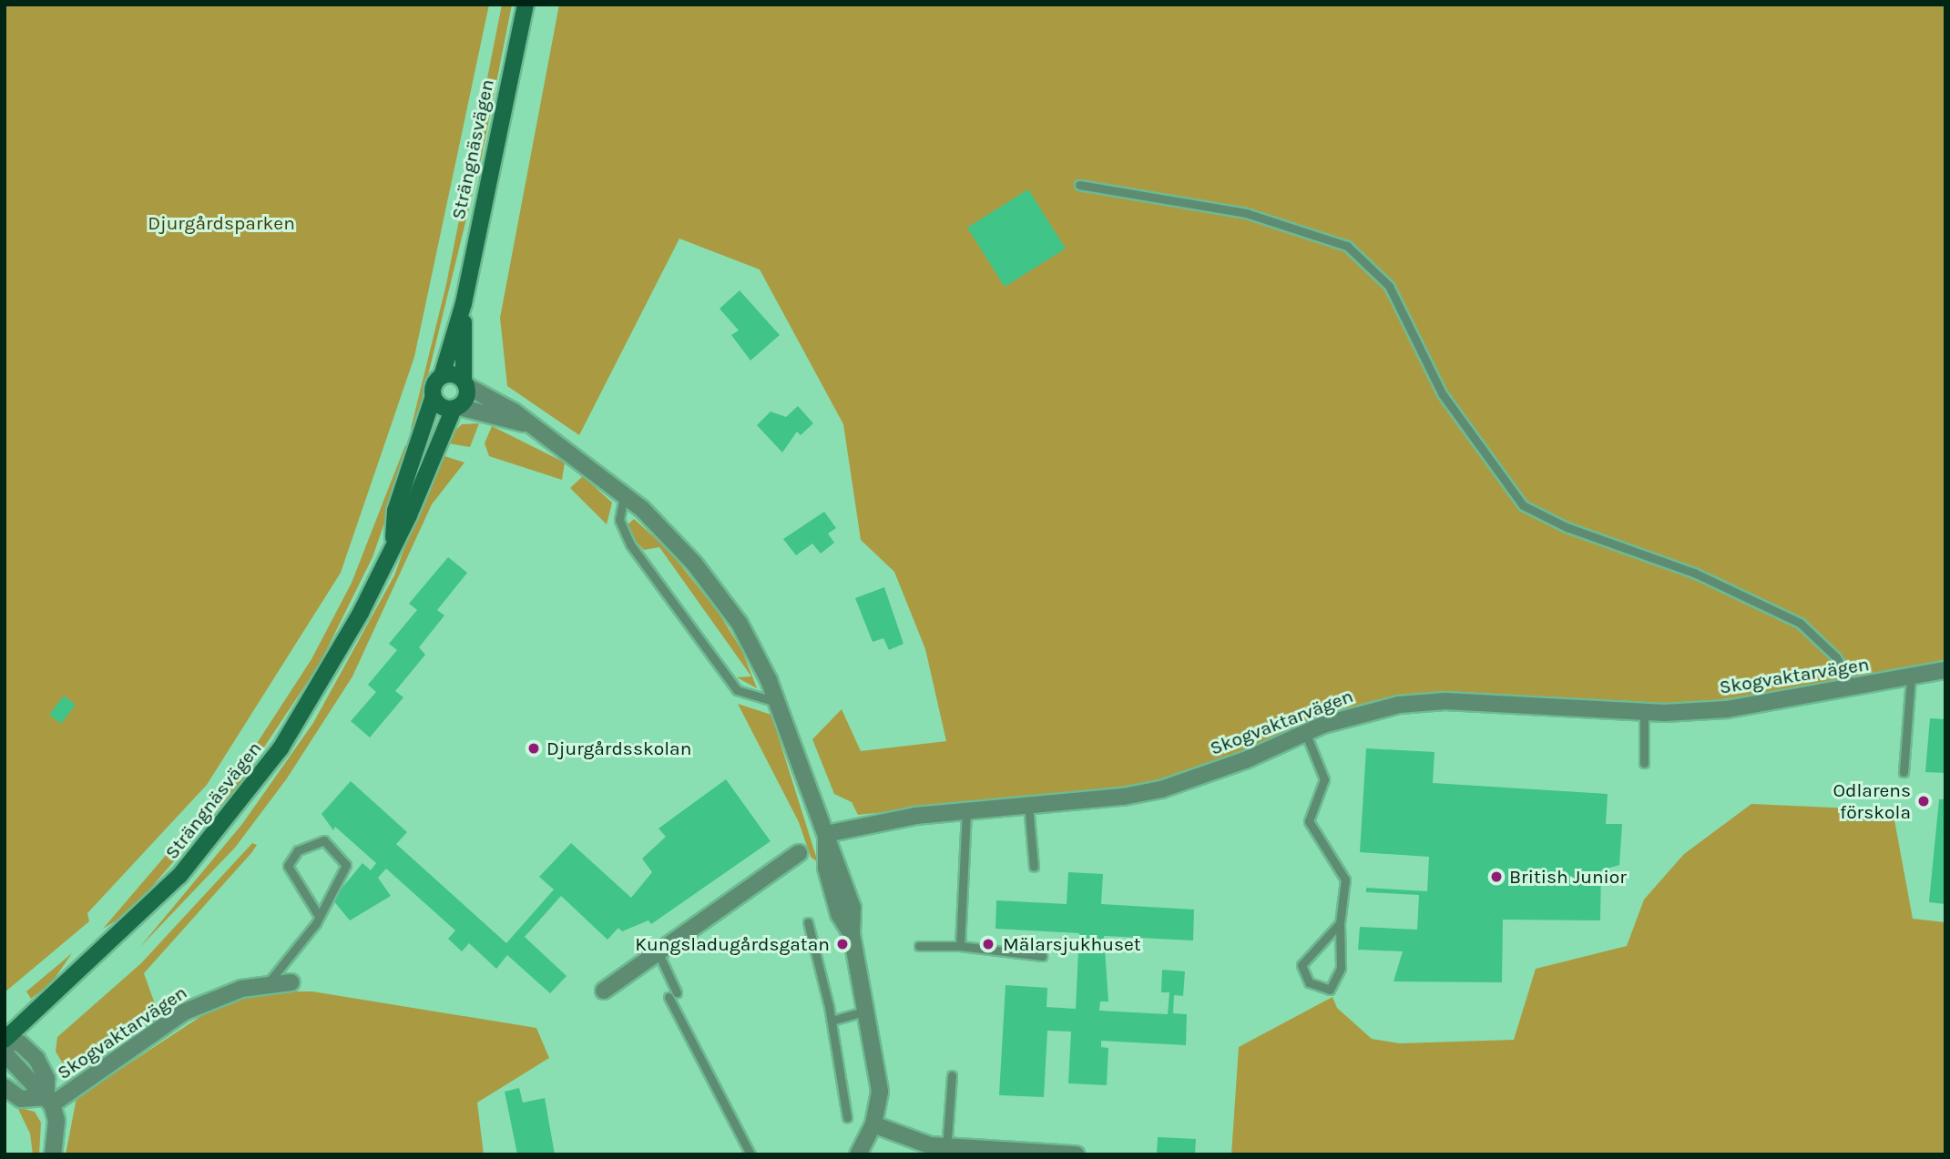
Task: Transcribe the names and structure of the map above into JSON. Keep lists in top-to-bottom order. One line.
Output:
{"streets":{"main road":["Strängnäsvägen"],"street":["Skogvaktarvägen"]},"parks":["Djurgårdsparken"],"places":["Djurgårdsskolan","Odlarens förskola","British Junior","Kungsladugårdsgatan","Mälarsjukhuset"]}
